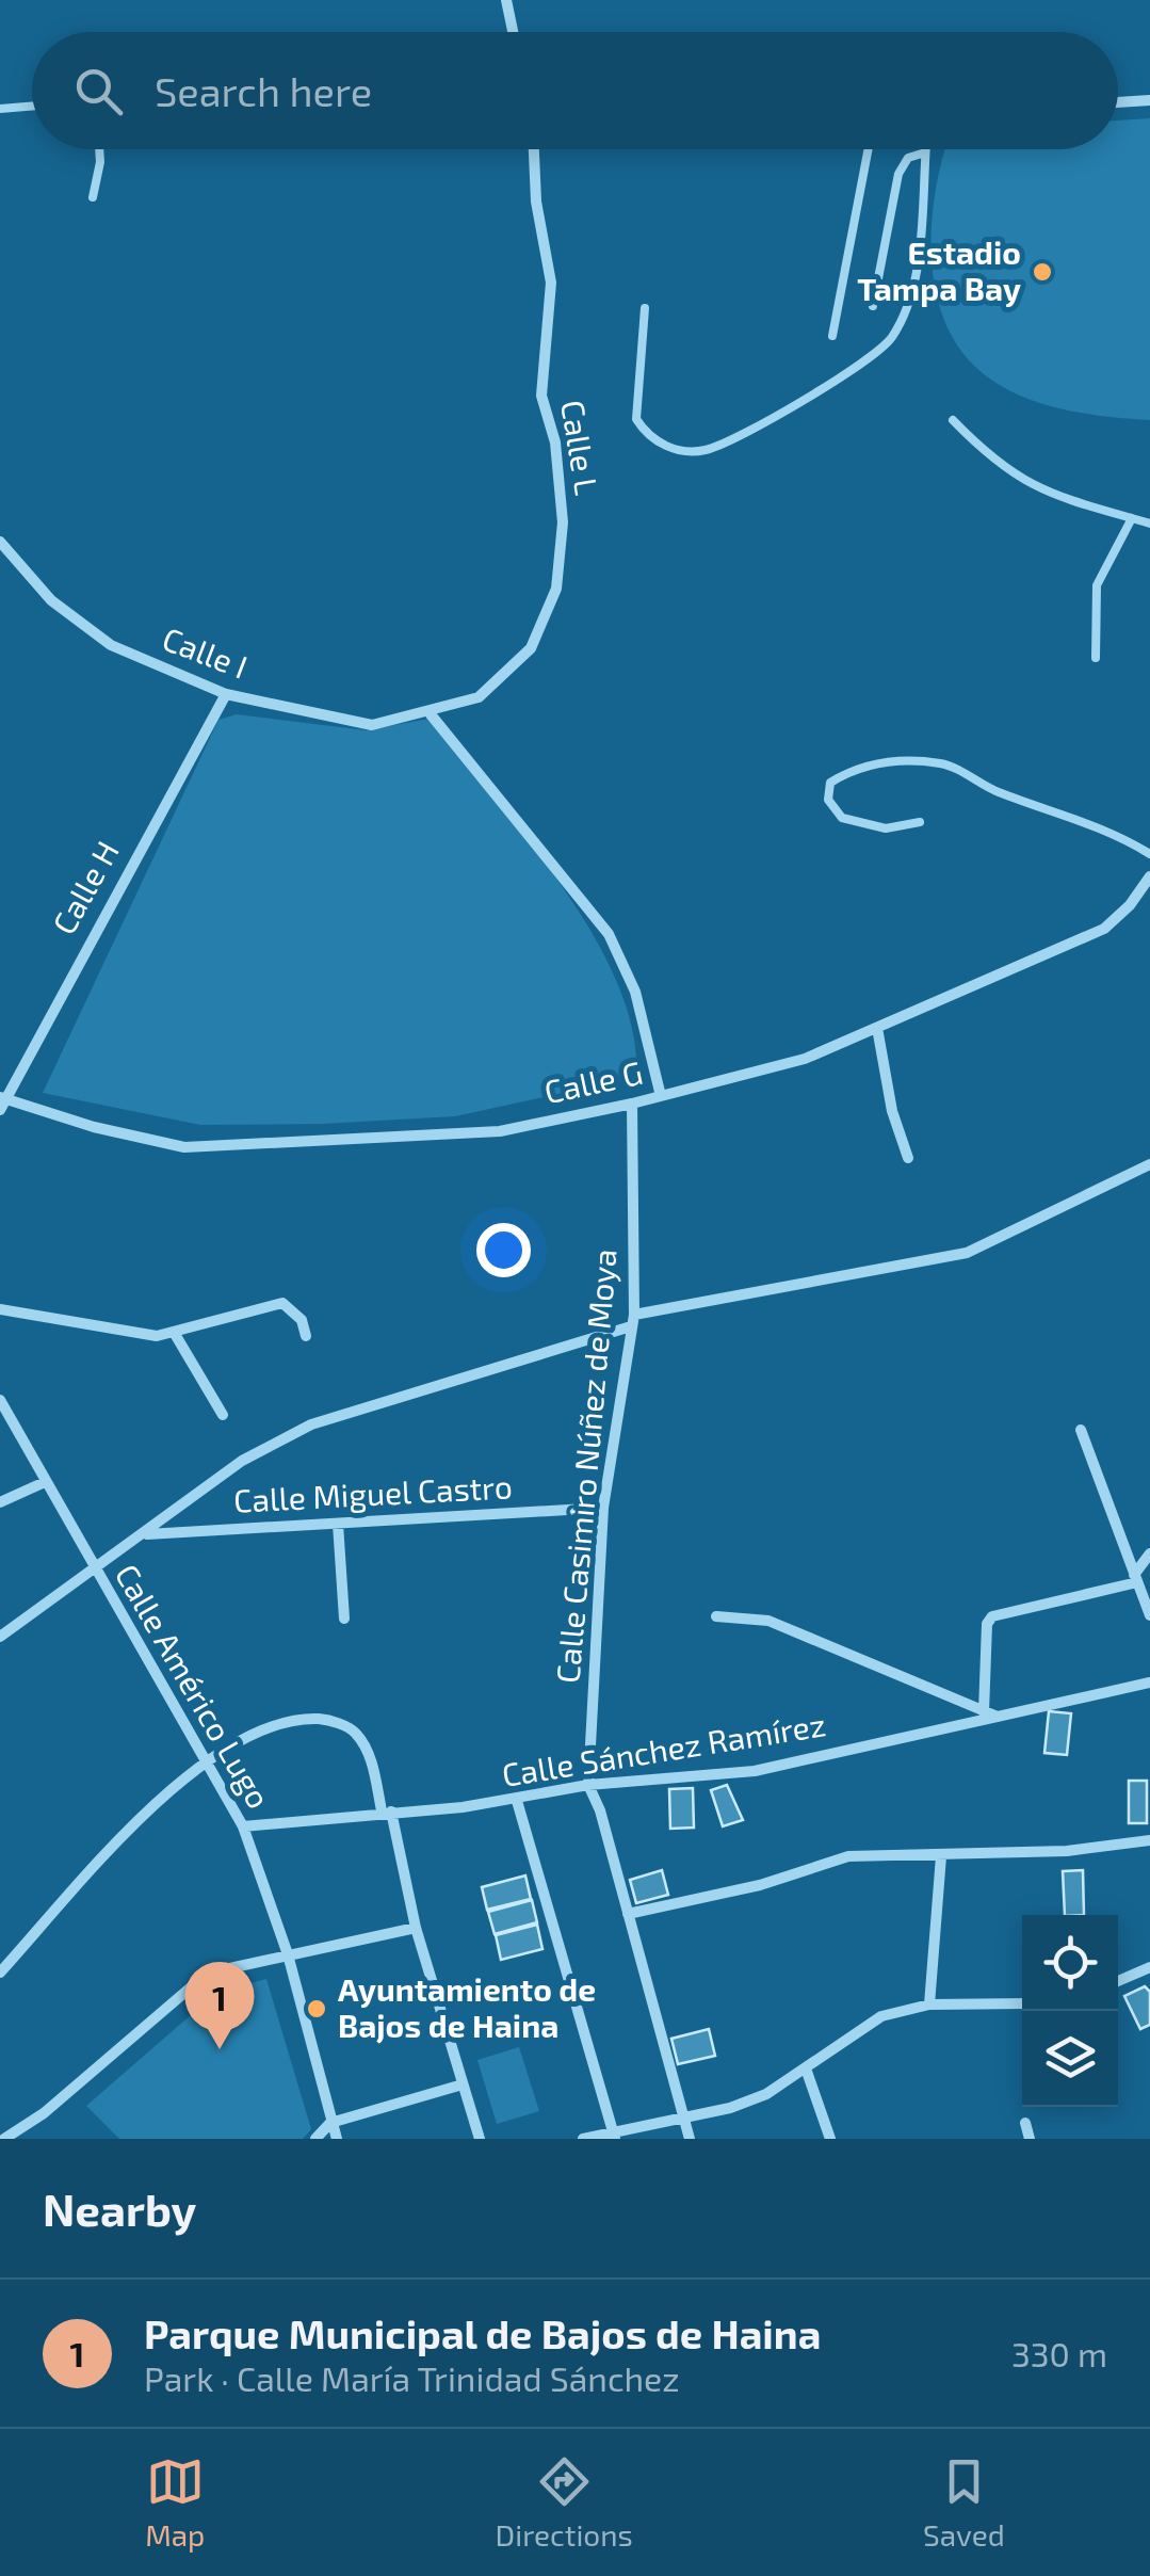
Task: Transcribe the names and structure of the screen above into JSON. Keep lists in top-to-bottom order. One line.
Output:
{"streets":{"street":["Calle L","Calle I","Calle H","Calle G","Calle Casimiro Núñez de Moya","Calle Miguel Castro","Calle Américo Lugo","Calle Sánchez Ramírez"]},"crossings":[["Calle L","Calle I"],["Calle I","Calle H"],["Calle H","Calle G"],["Calle G","Calle Casimiro Núñez de Moya"],["Calle Casimiro Núñez de Moya","Calle Miguel Castro"],["Calle Casimiro Núñez de Moya","Calle Sánchez Ramírez"],["Calle Américo Lugo","Calle Sánchez Ramírez"]],"places":["Estadio Tampa Bay","Ayuntamiento de Bajos de Haina"],"page":{"search":"Search here","pins":"1","heading":"Nearby","list":[{"mark":"1","name":"Parque Municipal de Bajos de Haina","note":"Park · Calle María Trinidad Sánchez","value":"330 m"}],"nav":["Map","Directions","Saved"]}}
